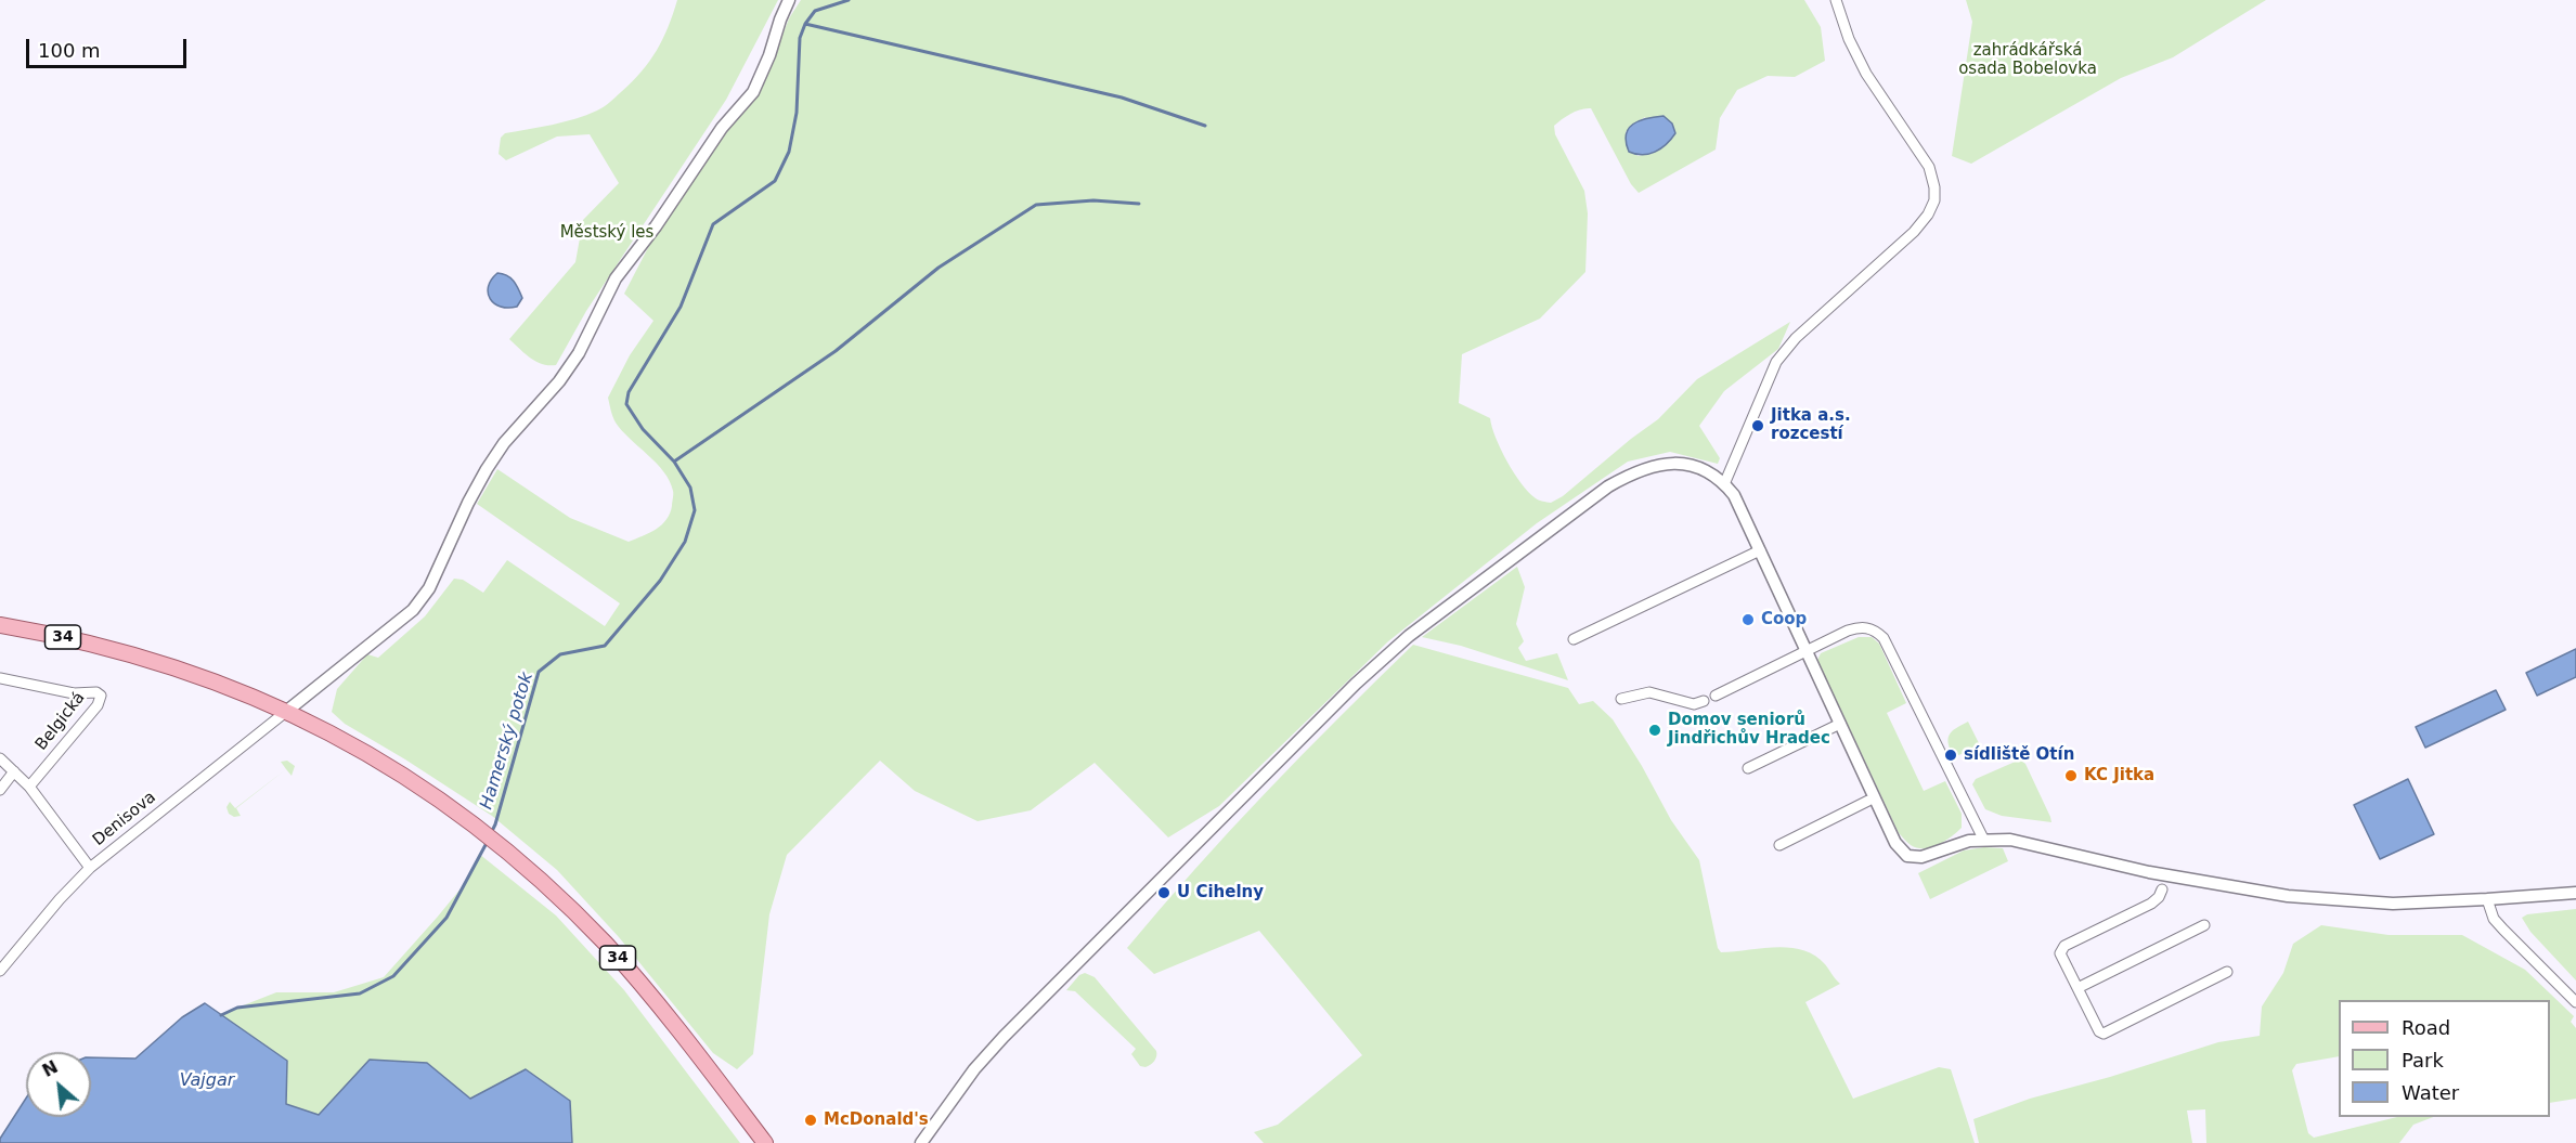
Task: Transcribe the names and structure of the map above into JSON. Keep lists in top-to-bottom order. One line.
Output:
{"streets":{"main road":["34"],"street":["Belgická","Denisova"]},"crossings":[["34","Denisova"]],"water":["Hamerský potok","Vajgar"],"parks":["zahrádkářská osada Bobelovka","Městský les"],"places":["Jitka a.s. rozcestí","Coop","Domov seniorů Jindřichův Hradec","sídliště Otín","KC Jitka","U Cihelny","McDonald's"],"legend":["Road","Park","Water"],"scale_bar":"100 m","north":"top left"}
